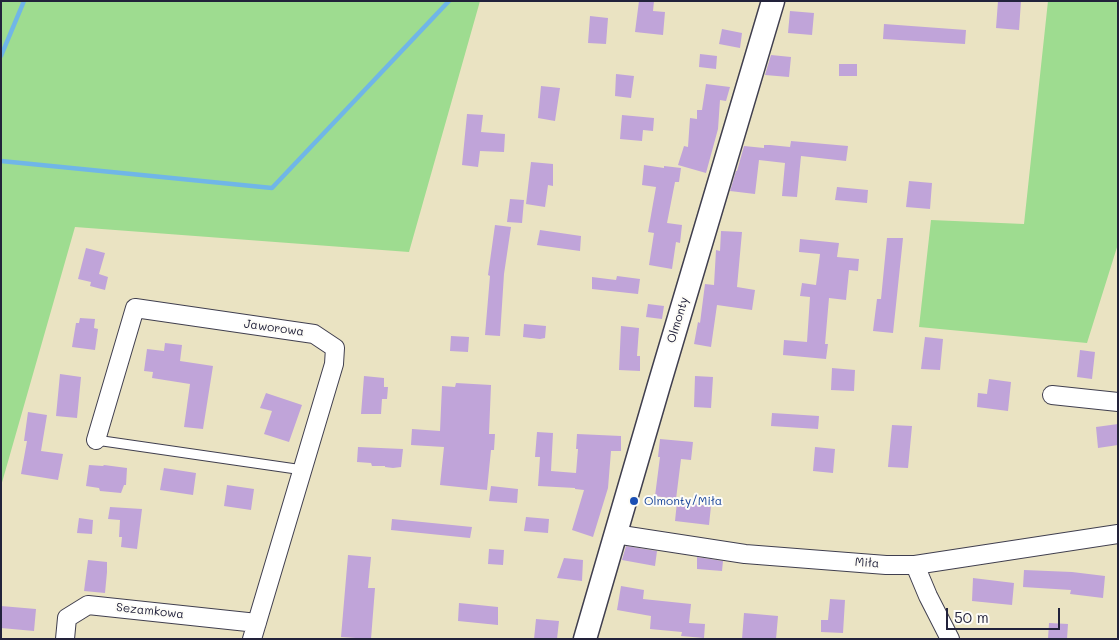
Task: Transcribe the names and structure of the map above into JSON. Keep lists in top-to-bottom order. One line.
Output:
{"streets":{"street":["Olmonty","Jaworowa","Miła","Sezamkowa"]},"crossings":[["Olmonty","Miła"],["Jaworowa","Sezamkowa"]],"places":["Olmonty/Miła"],"scale_bar":"50 m"}
